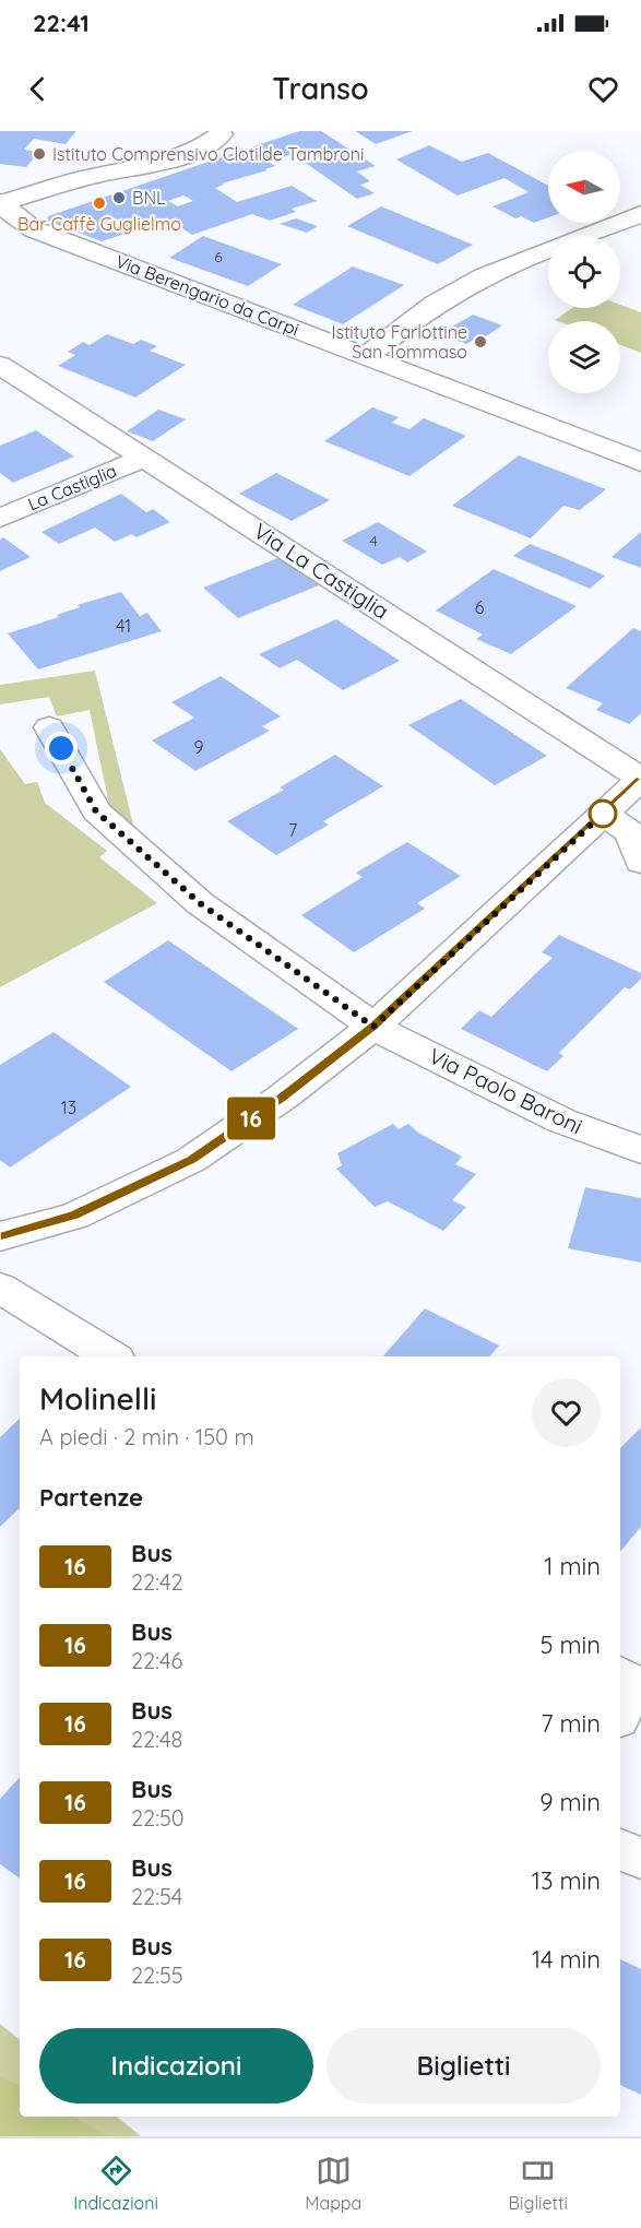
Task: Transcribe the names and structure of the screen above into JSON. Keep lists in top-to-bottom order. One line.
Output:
{"streets":{"street":["Via Berengario da Carpi","La Castiglia","Via La Castiglia","Via Paolo Baroni"]},"crossings":[["La Castiglia","Via La Castiglia"]],"places":["Istituto Comprensivo Clotilde Tambroni","BNL","Bar Caffè Guglielmo","Istituto Farlottine San Tommaso"],"lines":["bus line 16"],"house_numbers":["6","4","6","41","9","7","13"],"north":"left","page":{"status":"22:41","header":"Transo","on_map":"16","heading":[["Molinelli","A piedi · 2 min · 150 m"],"Partenze"],"list":[{"mark":"16","name":"Bus","note":"22:42","value":"1 min"},{"mark":"16","name":"Bus","note":"22:46","value":"5 min"},{"mark":"16","name":"Bus","note":"22:48","value":"7 min"},{"mark":"16","name":"Bus","note":"22:50","value":"9 min"},{"mark":"16","name":"Bus","note":"22:54","value":"13 min"},{"mark":"16","name":"Bus","note":"22:55","value":"14 min"}],"buttons":["Indicazioni","Biglietti"],"tabs":["Indicazioni","Mappa","Biglietti"]}}
